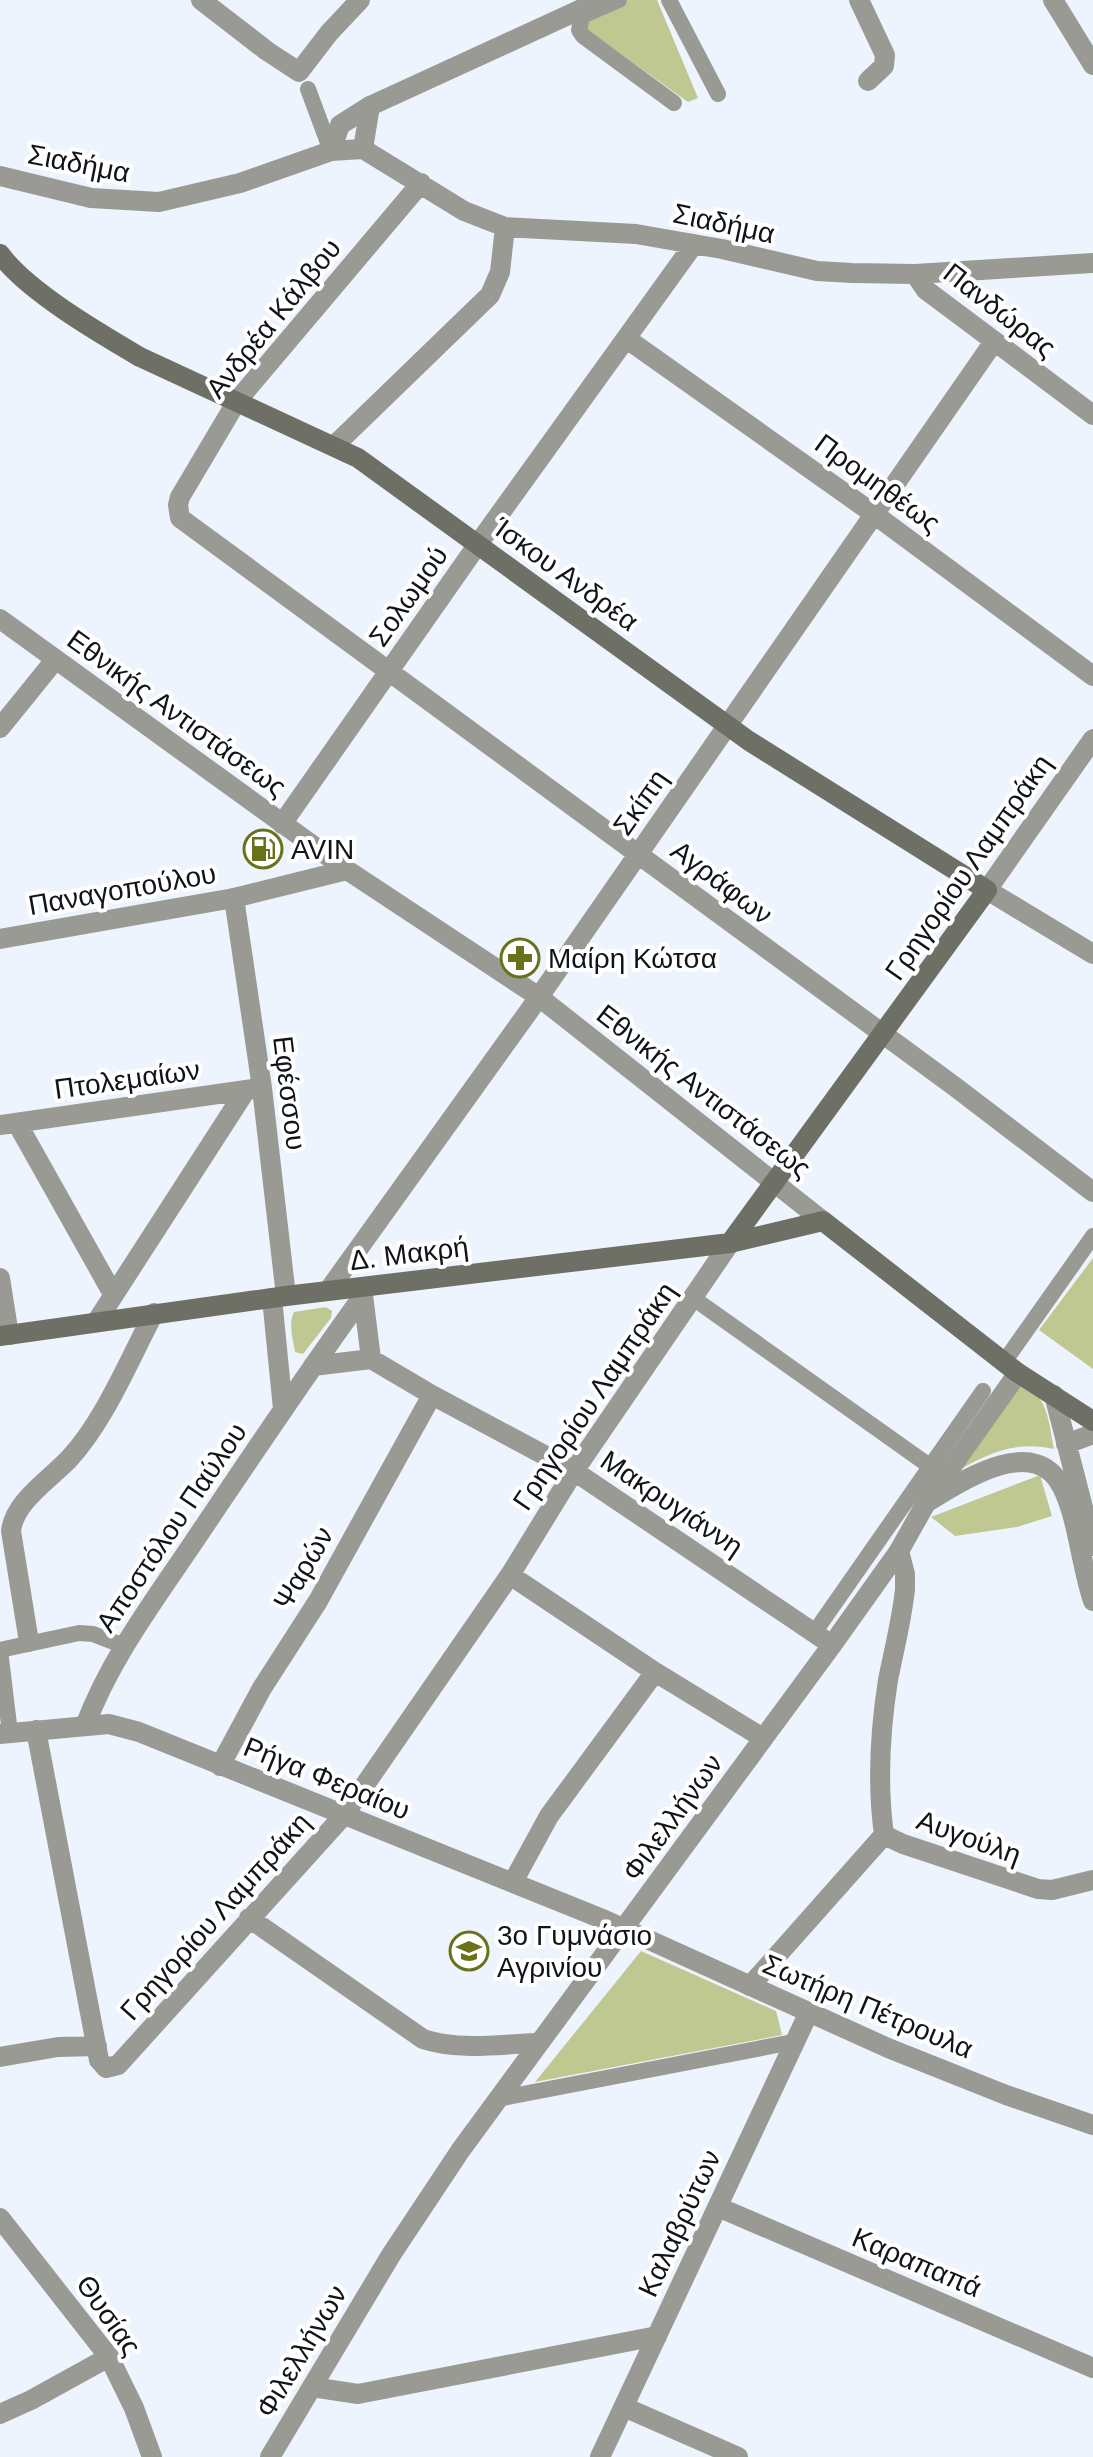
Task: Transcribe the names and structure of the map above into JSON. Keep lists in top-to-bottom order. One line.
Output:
{"streets":{"main road":["Ίσκου Ανδρέα","Εθνικής Αντιστάσεως","Γρηγορίου Λαμπράκη","Δ. Μακρή"],"street":["Σιαδήμα","Πανδώρας","Ανδρέα Κάλβου","Προμηθέως","Σολωμού","Σκίπη","Αγράφων","Παναγοπούλου","Πτολεμαίων","Εφέσσου","Μακρυγιάννη","Αποστόλου Παύλου","Ψαρών","Ρήγα Φεραίου","Φιλελλήνων","Αυγούλη","Σωτήρη Πέτρουλα","Καλαβρύτων","Καραπαπά","Θυσίας"]},"crossings":[["Σιαδήμα","Πανδώρας"],["Σιαδήμα","Ανδρέα Κάλβου"],["Σιαδήμα","Σολωμού"],["Πανδώρας","Σκίπη"],["Ανδρέα Κάλβου","Ίσκου Ανδρέα"],["Ανδρέα Κάλβου","Αγράφων"],["Προμηθέως","Σολωμού"],["Προμηθέως","Σκίπη"],["Ίσκου Ανδρέα","Σολωμού"],["Ίσκου Ανδρέα","Σκίπη"],["Ίσκου Ανδρέα","Γρηγορίου Λαμπράκη"],["Σολωμού","Εθνικής Αντιστάσεως"],["Σολωμού","Αγράφων"],["Εθνικής Αντιστάσεως","Σκίπη"],["Εθνικής Αντιστάσεως","Γρηγορίου Λαμπράκη"],["Εθνικής Αντιστάσεως","Παναγοπούλου"],["Εθνικής Αντιστάσεως","Δ. Μακρή"],["Εθνικής Αντιστάσεως","Φιλελλήνων"],["Σκίπη","Αγράφων"],["Σκίπη","Δ. Μακρή"],["Γρηγορίου Λαμπράκη","Αγράφων"],["Γρηγορίου Λαμπράκη","Δ. Μακρή"],["Γρηγορίου Λαμπράκη","Μακρυγιάννη"],["Γρηγορίου Λαμπράκη","Ρήγα Φεραίου"],["Παναγοπούλου","Εφέσσου"],["Πτολεμαίων","Εφέσσου"],["Εφέσσου","Δ. Μακρή"],["Εφέσσου","Αποστόλου Παύλου"],["Δ. Μακρή","Αποστόλου Παύλου"],["Μακρυγιάννη","Ψαρών"],["Μακρυγιάννη","Φιλελλήνων"],["Αποστόλου Παύλου","Ρήγα Φεραίου"],["Ψαρών","Ρήγα Φεραίου"],["Ρήγα Φεραίου","Φιλελλήνων"],["Ρήγα Φεραίου","Σωτήρη Πέτρουλα"],["Φιλελλήνων","Σωτήρη Πέτρουλα"],["Αυγούλη","Σωτήρη Πέτρουλα"],["Σωτήρη Πέτρουλα","Καλαβρύτων"],["Καλαβρύτων","Καραπαπά"]],"places":{"fuel station":["AVIN"],"pharmacy":["Μαίρη Κώτσα"],"school or university":["3ο Γυμνάσιο Αγρινίου"]}}
